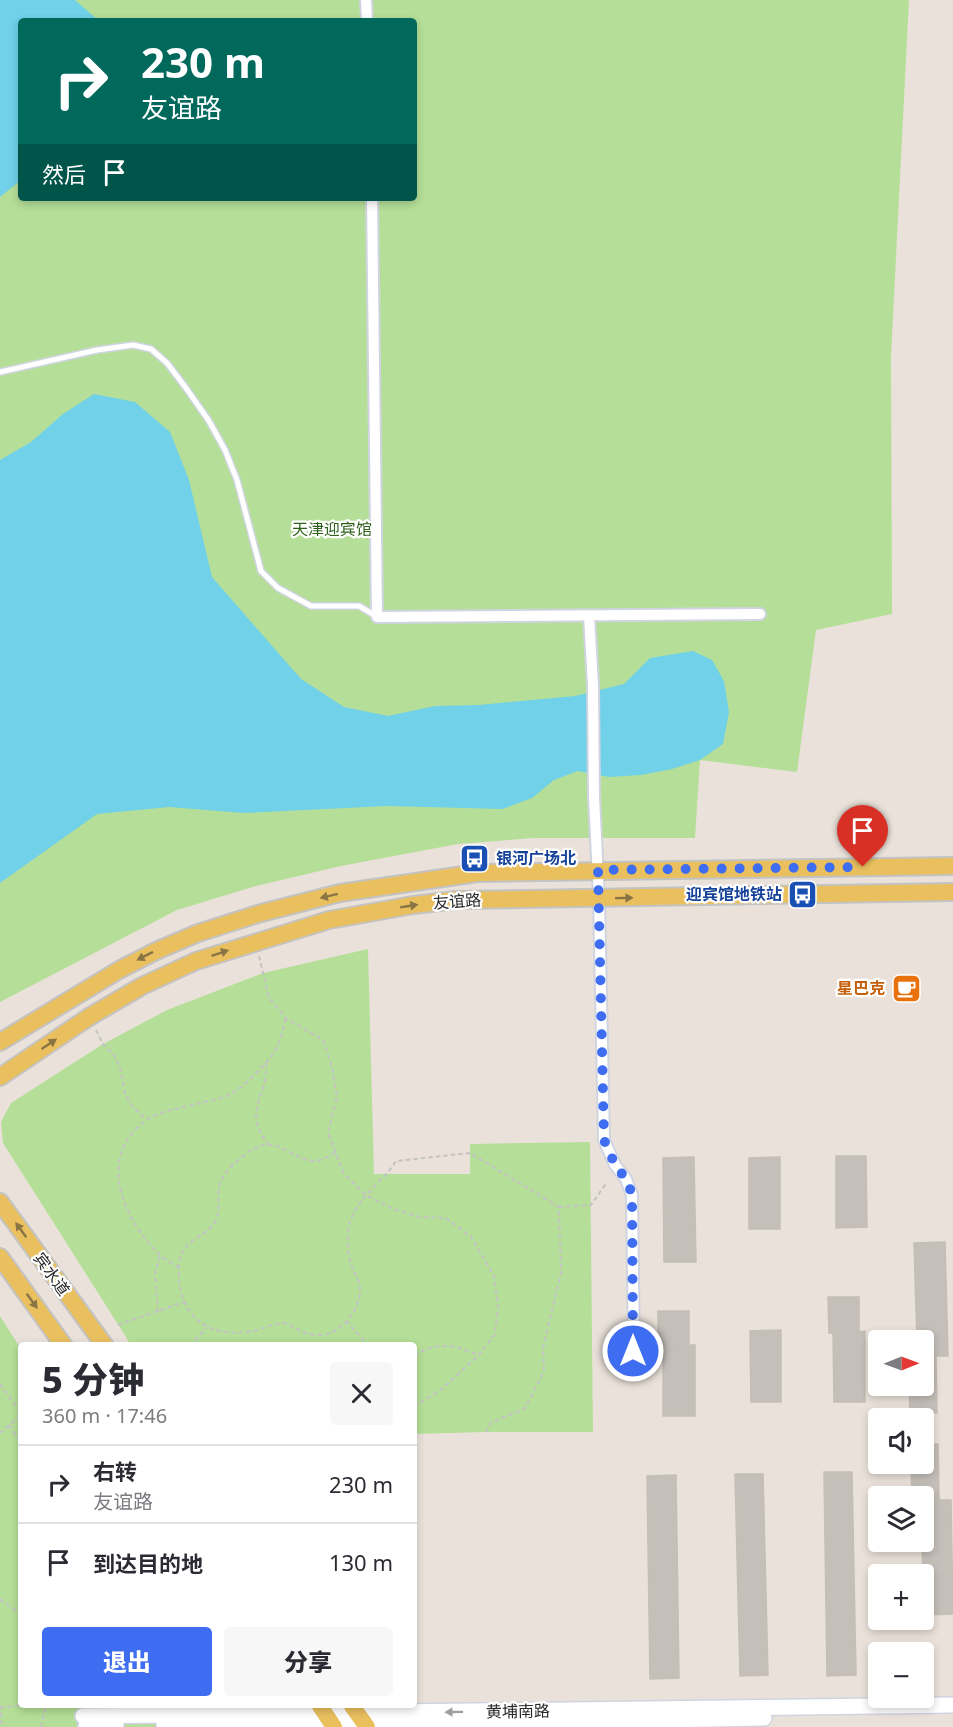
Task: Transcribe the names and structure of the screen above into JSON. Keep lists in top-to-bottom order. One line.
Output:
{"streets":{"main road":["友谊路","宾水道"],"street":["黄埔南路"]},"parks":["天津迎宾馆"],"places":{"bus stop":["银河广场北","迎宾馆地铁站"],"cafe":["星巴克"]},"north":"right","page":{"turn":["230 m","友谊路"],"then":"然后","map_buttons":["+","−"],"heading":["5 分钟","360 m · 17:46"],"list":[{"name":"右转","note":"友谊路","value":"230 m"},{"name":"到达目的地","value":"130 m"}],"buttons":["退出","分享"]}}
